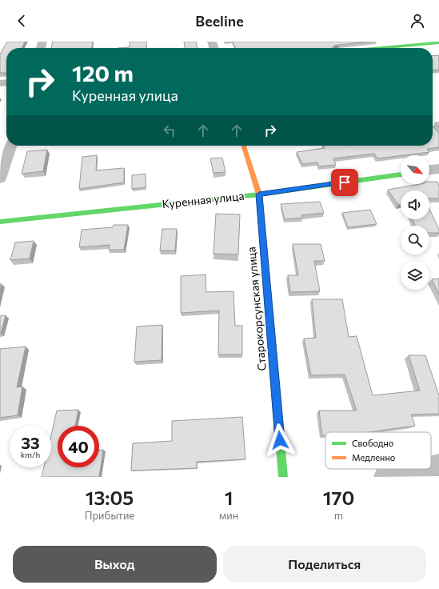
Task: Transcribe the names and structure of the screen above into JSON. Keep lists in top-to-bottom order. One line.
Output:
{"streets":{"street":["Куренная улица","Старокорсунская улица"]},"crossings":[["Куренная улица","Старокорсунская улица"]],"legend":["Свободно","Медленно"],"north":"bottom right","page":{"header":"Beeline","turn":["120 m","Куренная улица"],"speed":"33 km/h","limit":"40","eta":["13:05","Прибытие","1","мин","170","m"],"buttons":["Выход","Поделиться"]}}
